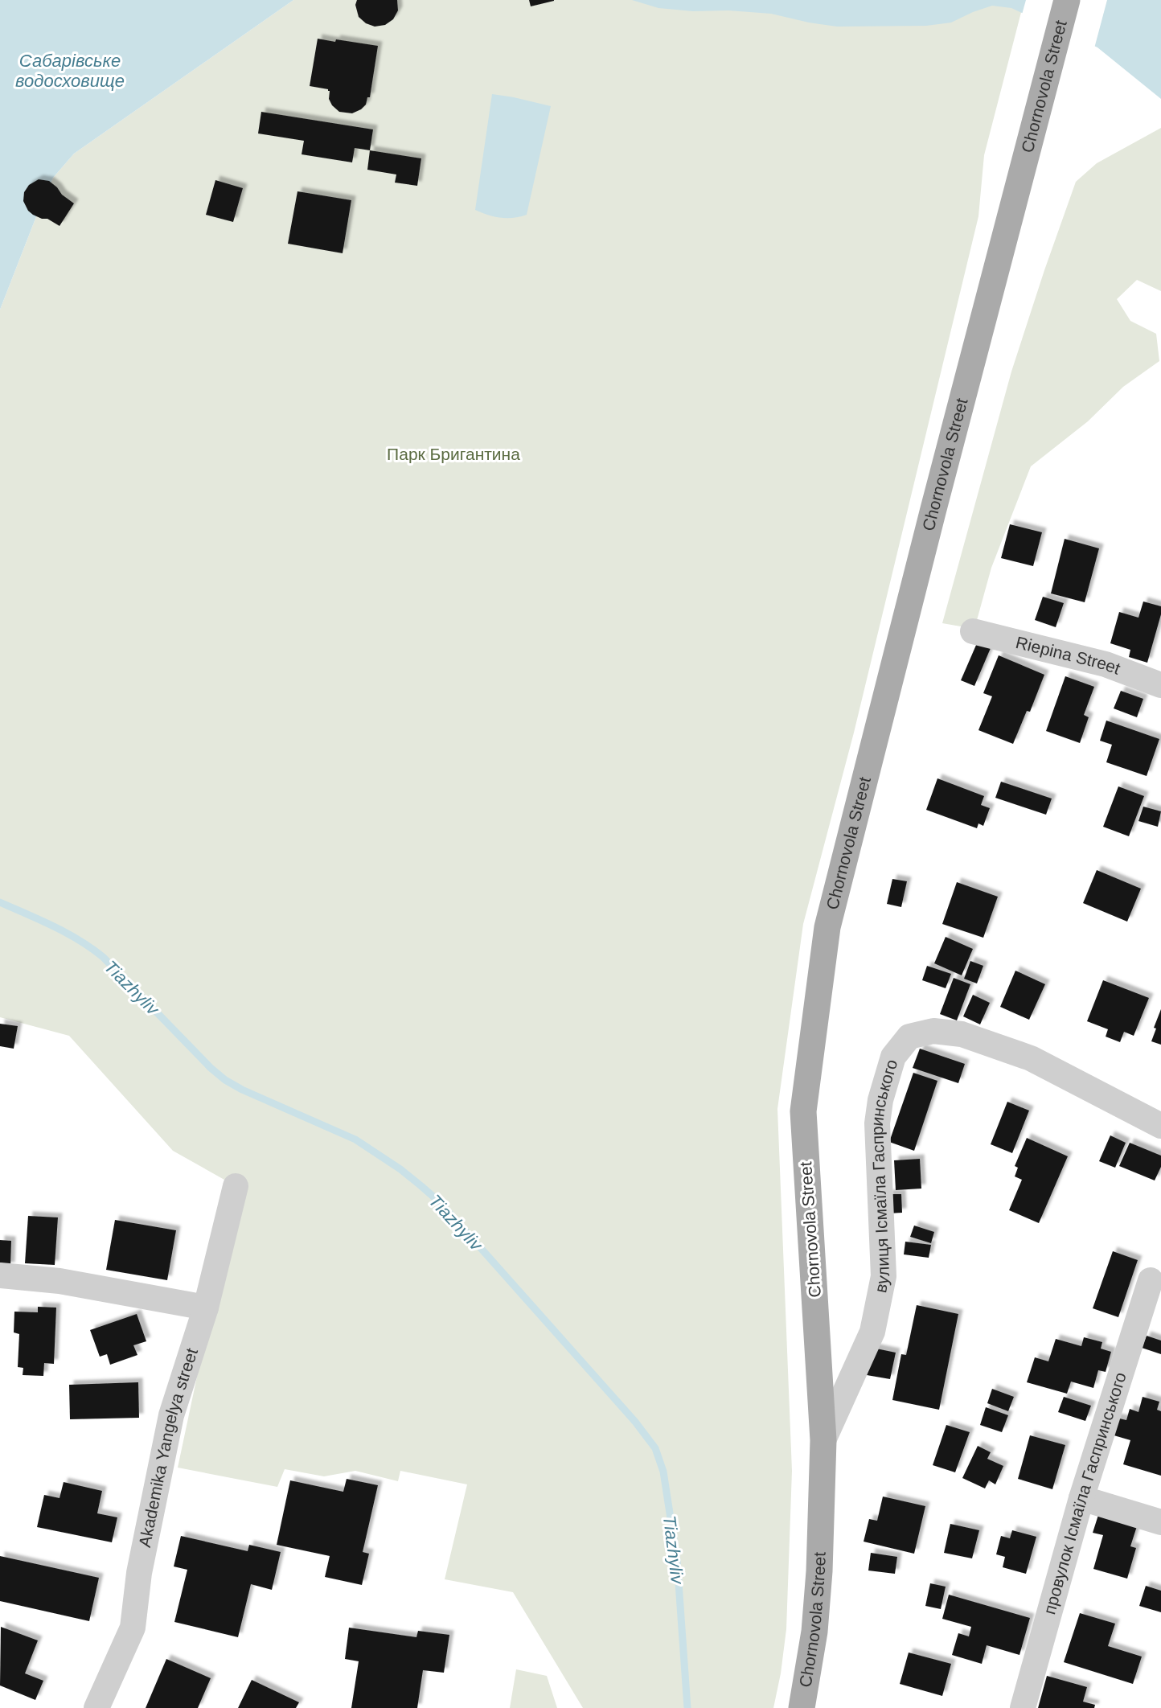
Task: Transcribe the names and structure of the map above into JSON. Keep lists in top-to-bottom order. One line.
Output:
{"streets":{"main road":["Chornovola Street"],"street":["Riepina Street","вулиця Ісмаїла Гаспринського","Akademika Yangelya street","провулок Ісмаїла Гаспринського"]},"crossings":[["Chornovola Street","вулиця Ісмаїла Гаспринського"]],"water":["Сабарівське водосховище","Tiazhyliv"],"parks":["Парк Бригантина"]}
